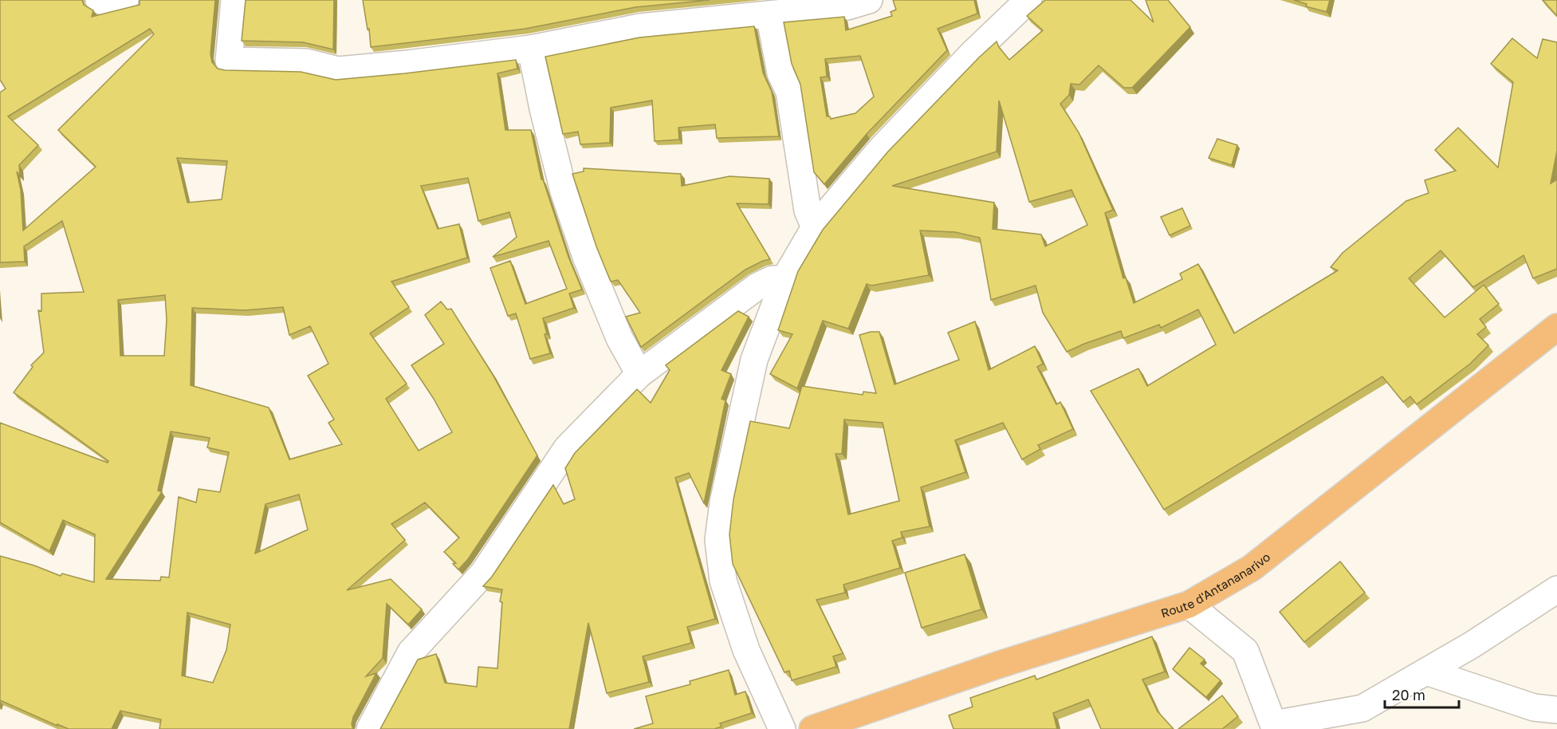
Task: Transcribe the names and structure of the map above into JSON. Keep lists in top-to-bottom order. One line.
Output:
{"streets":{"main road":["Route d'Antananarivo"]},"scale_bar":"20 m"}
